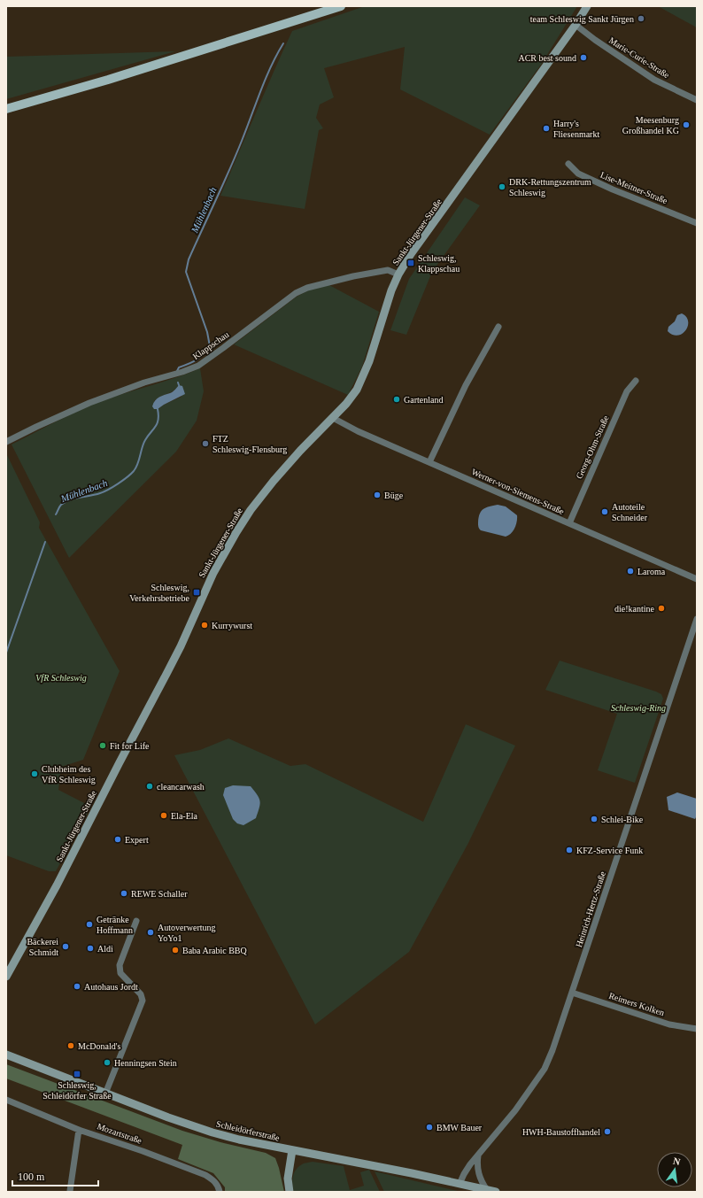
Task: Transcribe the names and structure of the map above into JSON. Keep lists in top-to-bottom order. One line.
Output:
{"streets":{"street":["Marie-Curie-Straße","Lise-Meitner-Straße","Sankt-Jürgener-Straße","Klappschau","Georg-Ohm-Straße","Werner-von-Siemens-Straße","Heinrich-Hertz-Straße","Reimers Kolken","Schleidörferstraße","Mozartstraße"]},"crossings":[["Marie-Curie-Straße","Sankt-Jürgener-Straße"],["Sankt-Jürgener-Straße","Klappschau"],["Sankt-Jürgener-Straße","Werner-von-Siemens-Straße"],["Georg-Ohm-Straße","Werner-von-Siemens-Straße"],["Heinrich-Hertz-Straße","Reimers Kolken"],["Heinrich-Hertz-Straße","Schleidörferstraße"]],"water":["Mühlenbach"],"parks":["VfR Schleswig","Schleswig-Ring"],"places":{"other":["team Schleswig Sankt Jürgen","ACR best sound","Meesenburg Großhandel KG","Harry's Fliesenmarkt","DRK-Rettungszentrum Schleswig","Gartenland","FTZ Schleswig-Flensburg","Büge","Autoteile Schneider","Laroma","die!kantine","Kurrywurst","Fit for Life","Clubheim des VfR Schleswig","cleancarwash","Ela-Ela","Schlei-Bike","Expert","KFZ-Service Funk","REWE Schaller","Getränke Hoffmann","Autoverwertung YoYo1","Bäckerei Schmidt","Aldi","Baba Arabic BBQ","Autohaus Jordt","McDonald's","Henningsen Stein","BMW Bauer","HWH-Baustoffhandel"],"transit":["Schleswig, Klappschau","Schleswig, Verkehrsbetriebe","Schleswig, Schleidörfer Straße"]},"scale_bar":"100 m","north":"top"}
